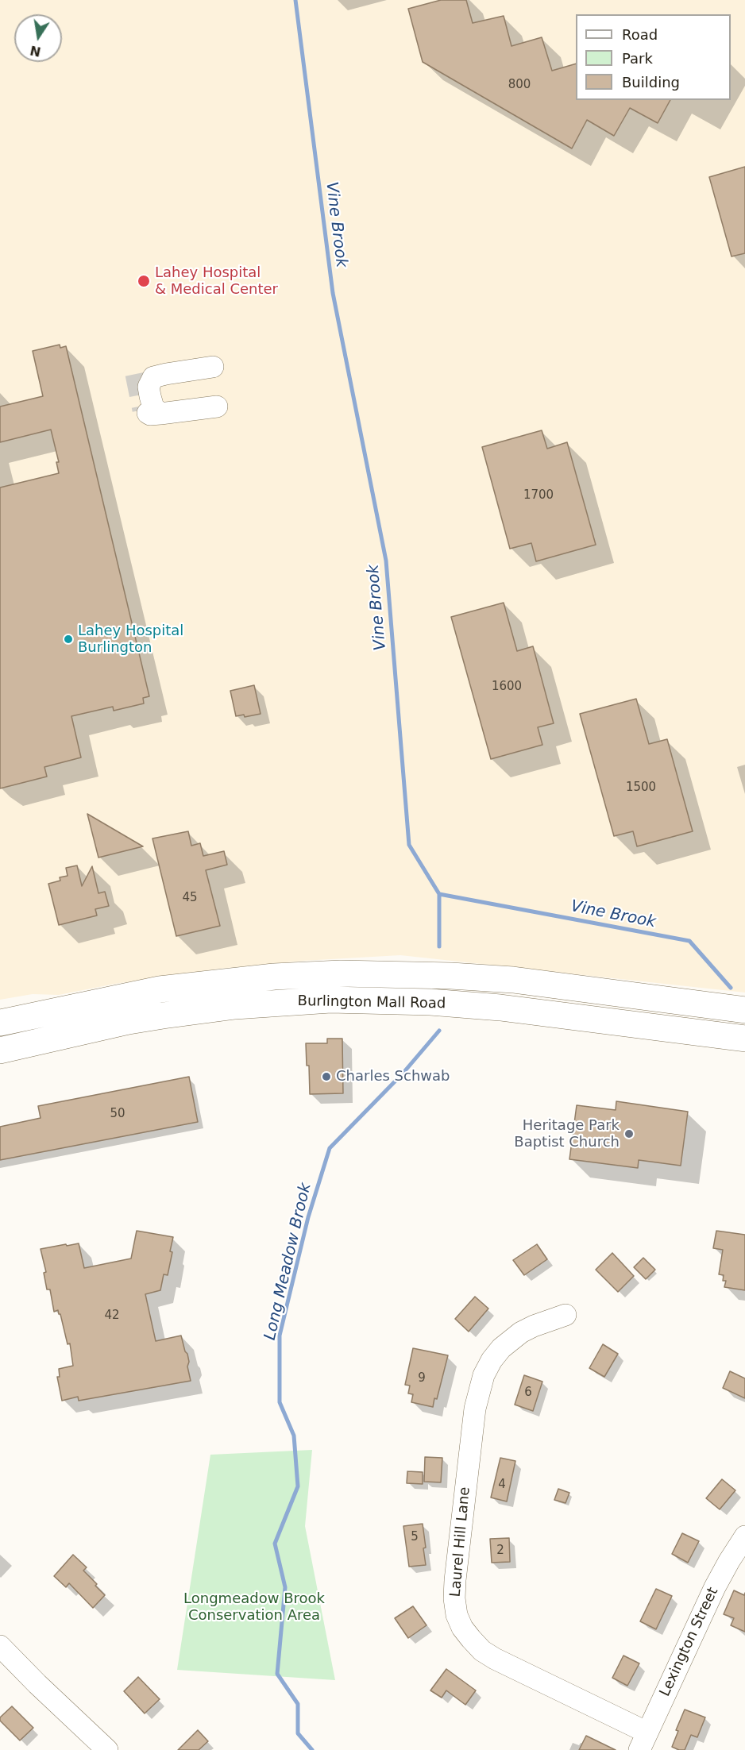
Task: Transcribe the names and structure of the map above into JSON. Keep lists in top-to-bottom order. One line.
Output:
{"streets":{"main road":["Burlington Mall Road"],"street":["Laurel Hill Lane","Lexington Street"]},"crossings":[["Laurel Hill Lane","Lexington Street"]],"water":["Vine Brook","Long Meadow Brook"],"parks":["Longmeadow Brook Conservation Area"],"places":["Lahey Hospital & Medical Center","Lahey Hospital Burlington","Charles Schwab","Heritage Park Baptist Church"],"house_numbers":["800","1700","1600","1500","45","50","42","9","6","4","5","2"],"legend":["Road","Park","Building"],"north":"bottom"}
